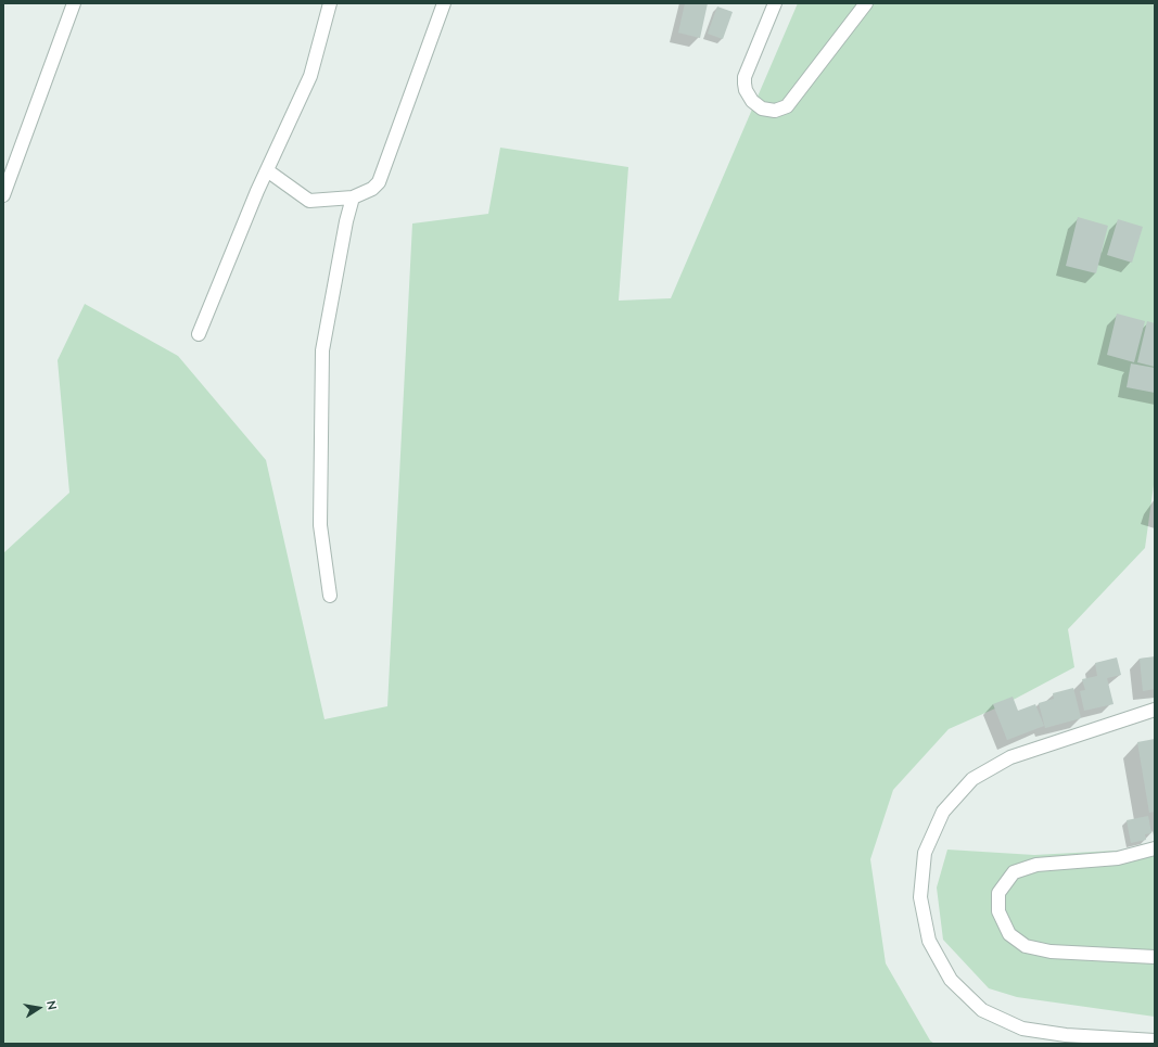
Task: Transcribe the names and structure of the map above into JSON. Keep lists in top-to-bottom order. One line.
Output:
{"north":"right"}
